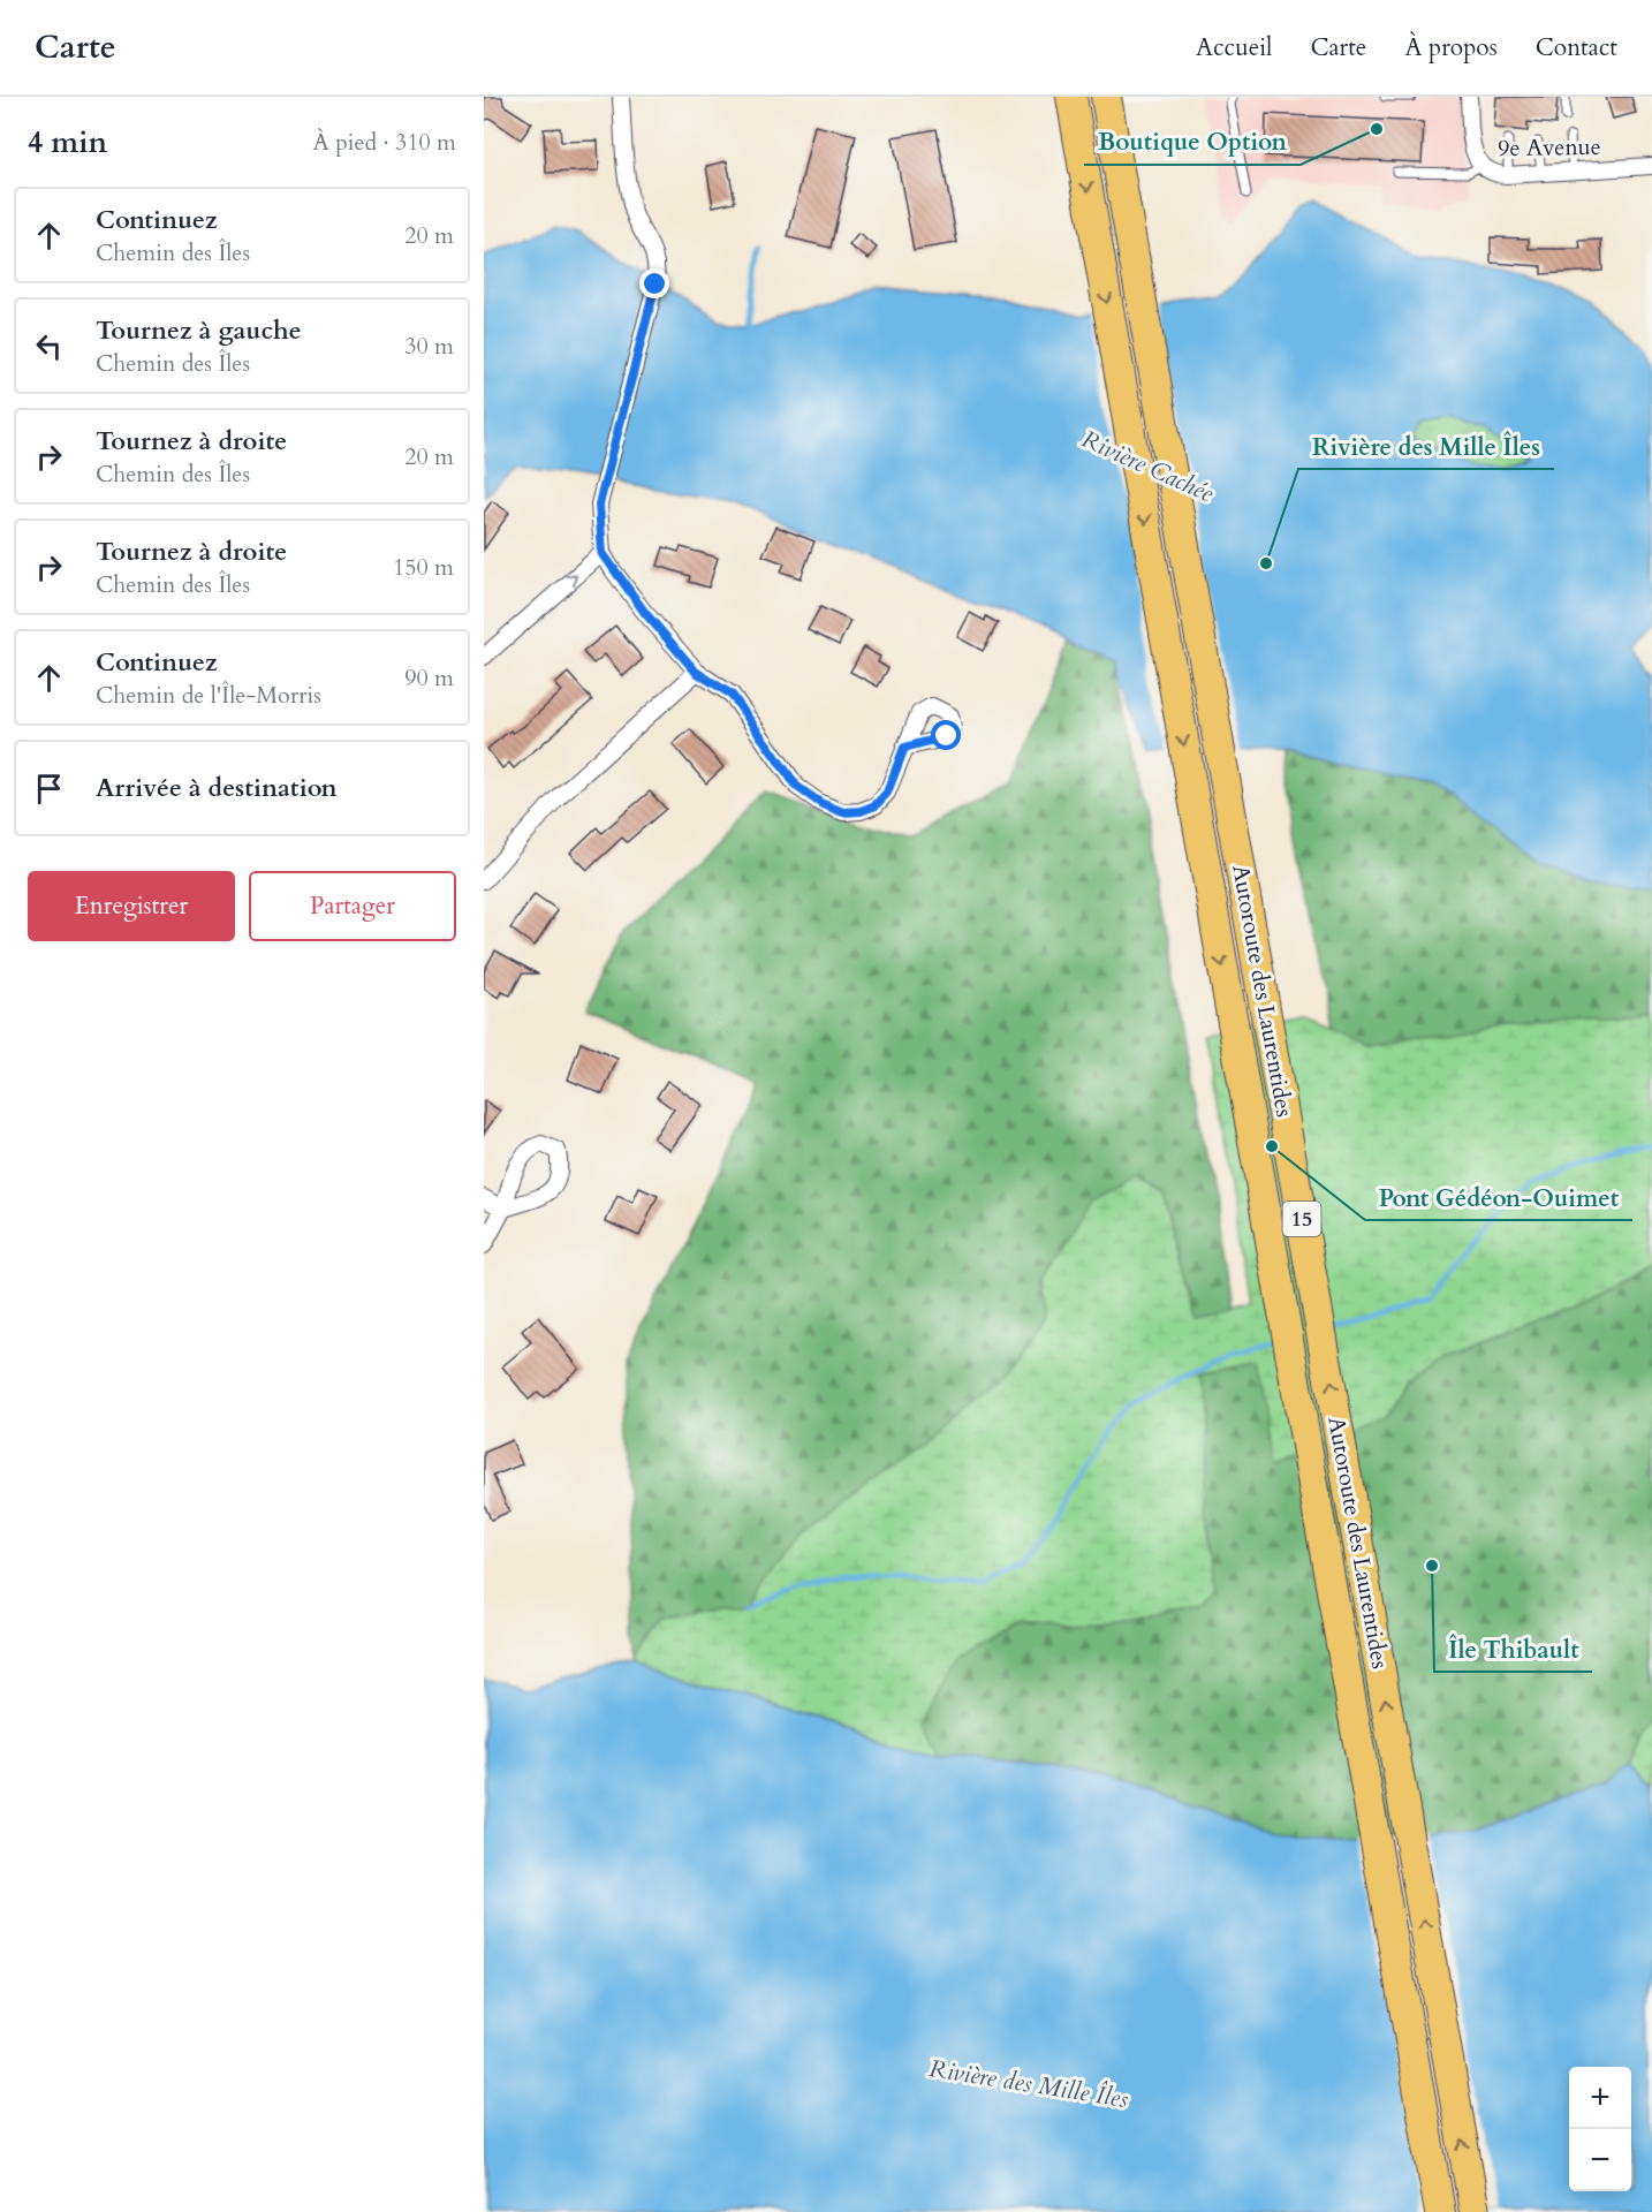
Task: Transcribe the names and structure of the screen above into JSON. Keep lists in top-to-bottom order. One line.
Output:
{"streets":{"highway":["Autoroute des Laurentides","15"],"street":["9e Avenue"]},"water":["Rivière Cachée","Rivière des Mille Îles"],"places":["Boutique Option","Rivière des Mille Îles","Pont Gédéon-Ouimet","Île Thibault"],"page":{"header":"Carte","nav":["Accueil","Carte","À propos","Contact"],"heading":["4 min","À pied · 310 m"],"list":[["Continuez","Chemin des Îles","20 m"],["Tournez à gauche","Chemin des Îles","30 m"],["Tournez à droite","Chemin des Îles","20 m"],["Tournez à droite","Chemin des Îles","150 m"],["Continuez","Chemin de l'Île-Morris","90 m"],"Arrivée à destination"],"buttons":["Enregistrer","Partager"],"map_buttons":["+","−"]}}
